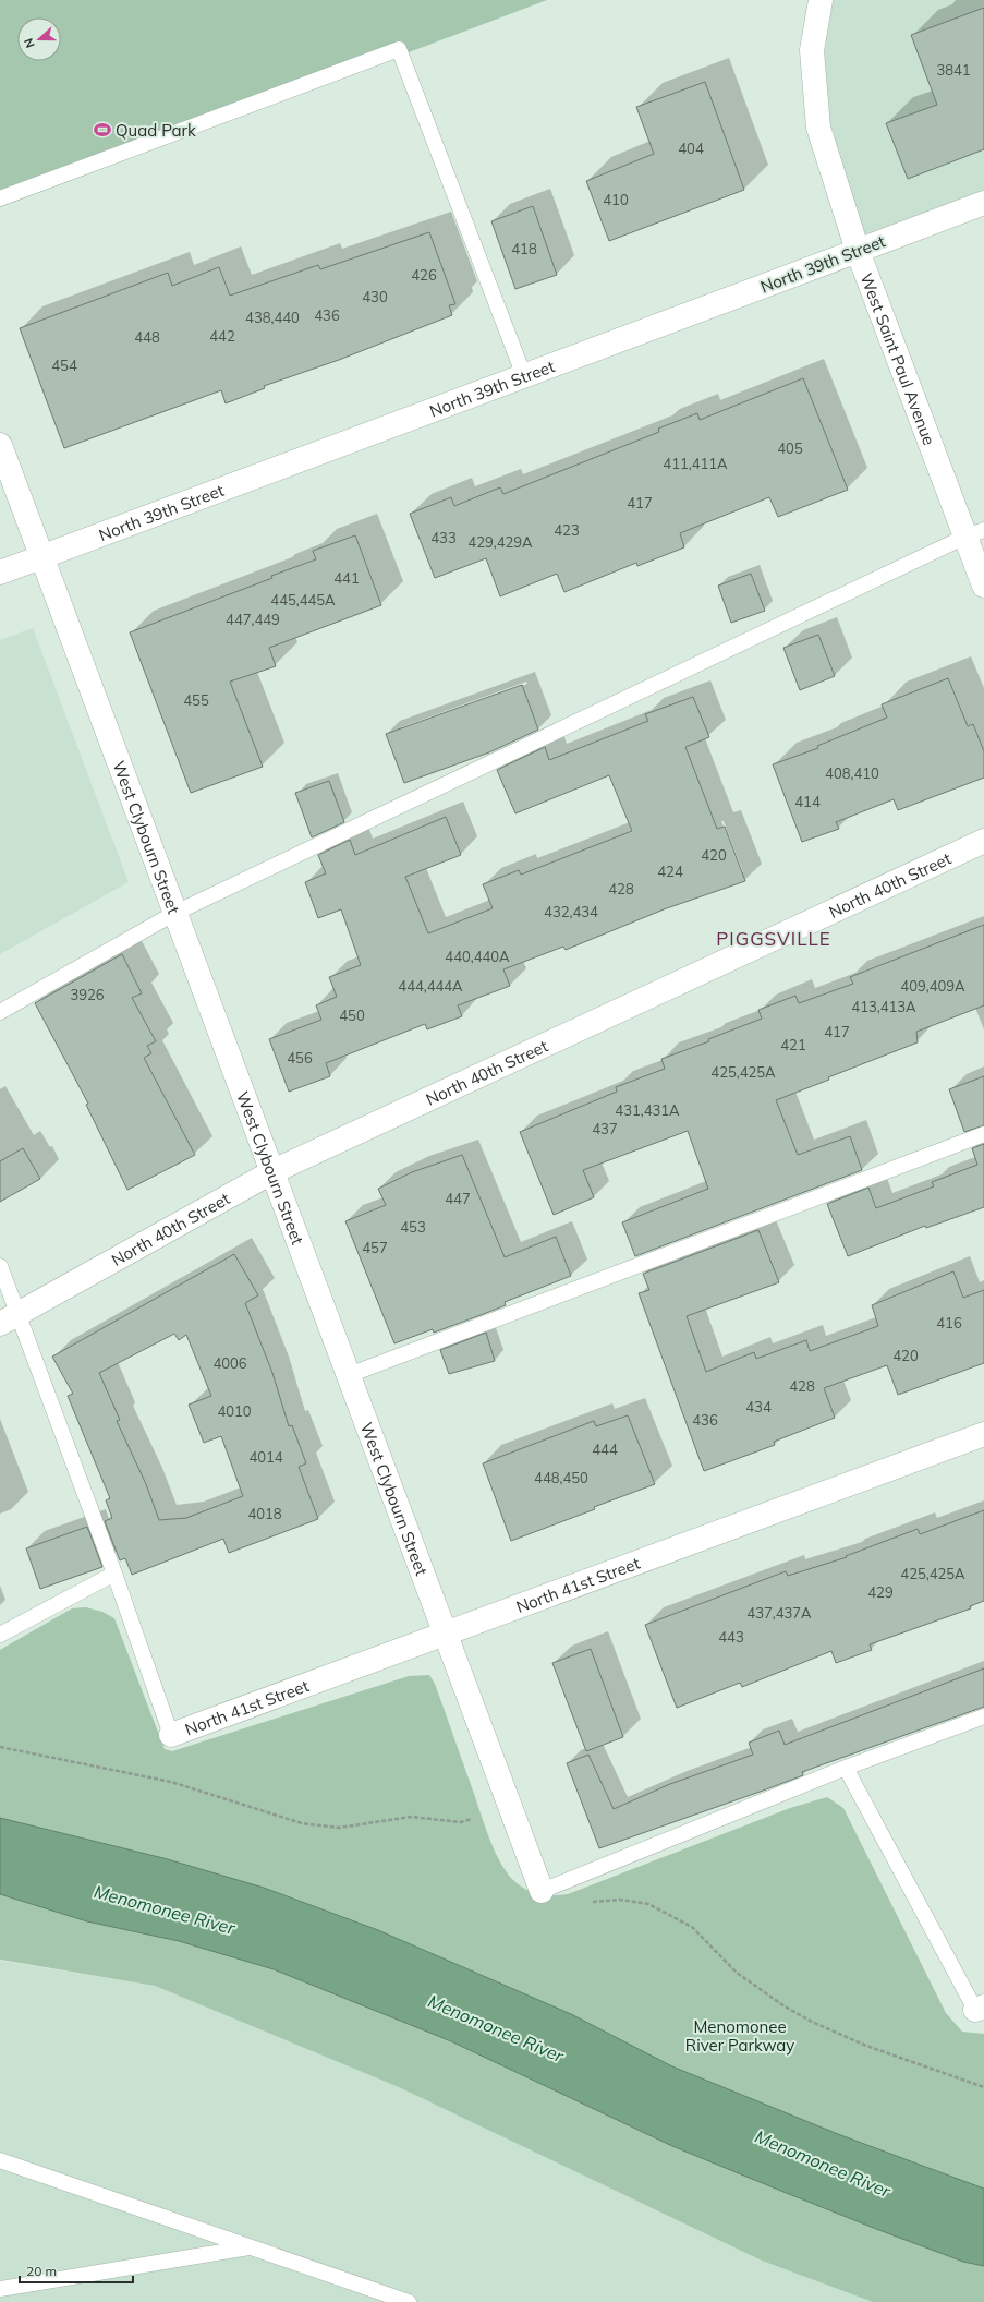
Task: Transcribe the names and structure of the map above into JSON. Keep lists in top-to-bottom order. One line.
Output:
{"streets":{"street":["North 39th Street","West Saint Paul Avenue","West Clybourn Street","North 40th Street","North 41st Street"]},"crossings":[["North 39th Street","West Saint Paul Avenue"],["North 39th Street","West Clybourn Street"],["West Clybourn Street","North 40th Street"],["West Clybourn Street","North 41st Street"]],"districts":["PIGGSVILLE"],"water":["Menomonee River"],"parks":["Menomonee River Parkway"],"places":{"sports":["Quad Park"]},"house_numbers":["3841","404","410","418","426","430","436","438,440","442","448","454","405","411,411A","417","423","433","429,429A","441","445,445A","447,449","455","408,410","414","420","424","428","432,434","440,440A","444,444A","409,409A","3926","413,413A","450","417","421","456","425,425A","431,431A","437","447","453","457","416","420","4006","428","434","4010","436","444","4014","448,450","4018","425,425A","429","437,437A","443"],"scale_bar":"20 m","north":"left"}
